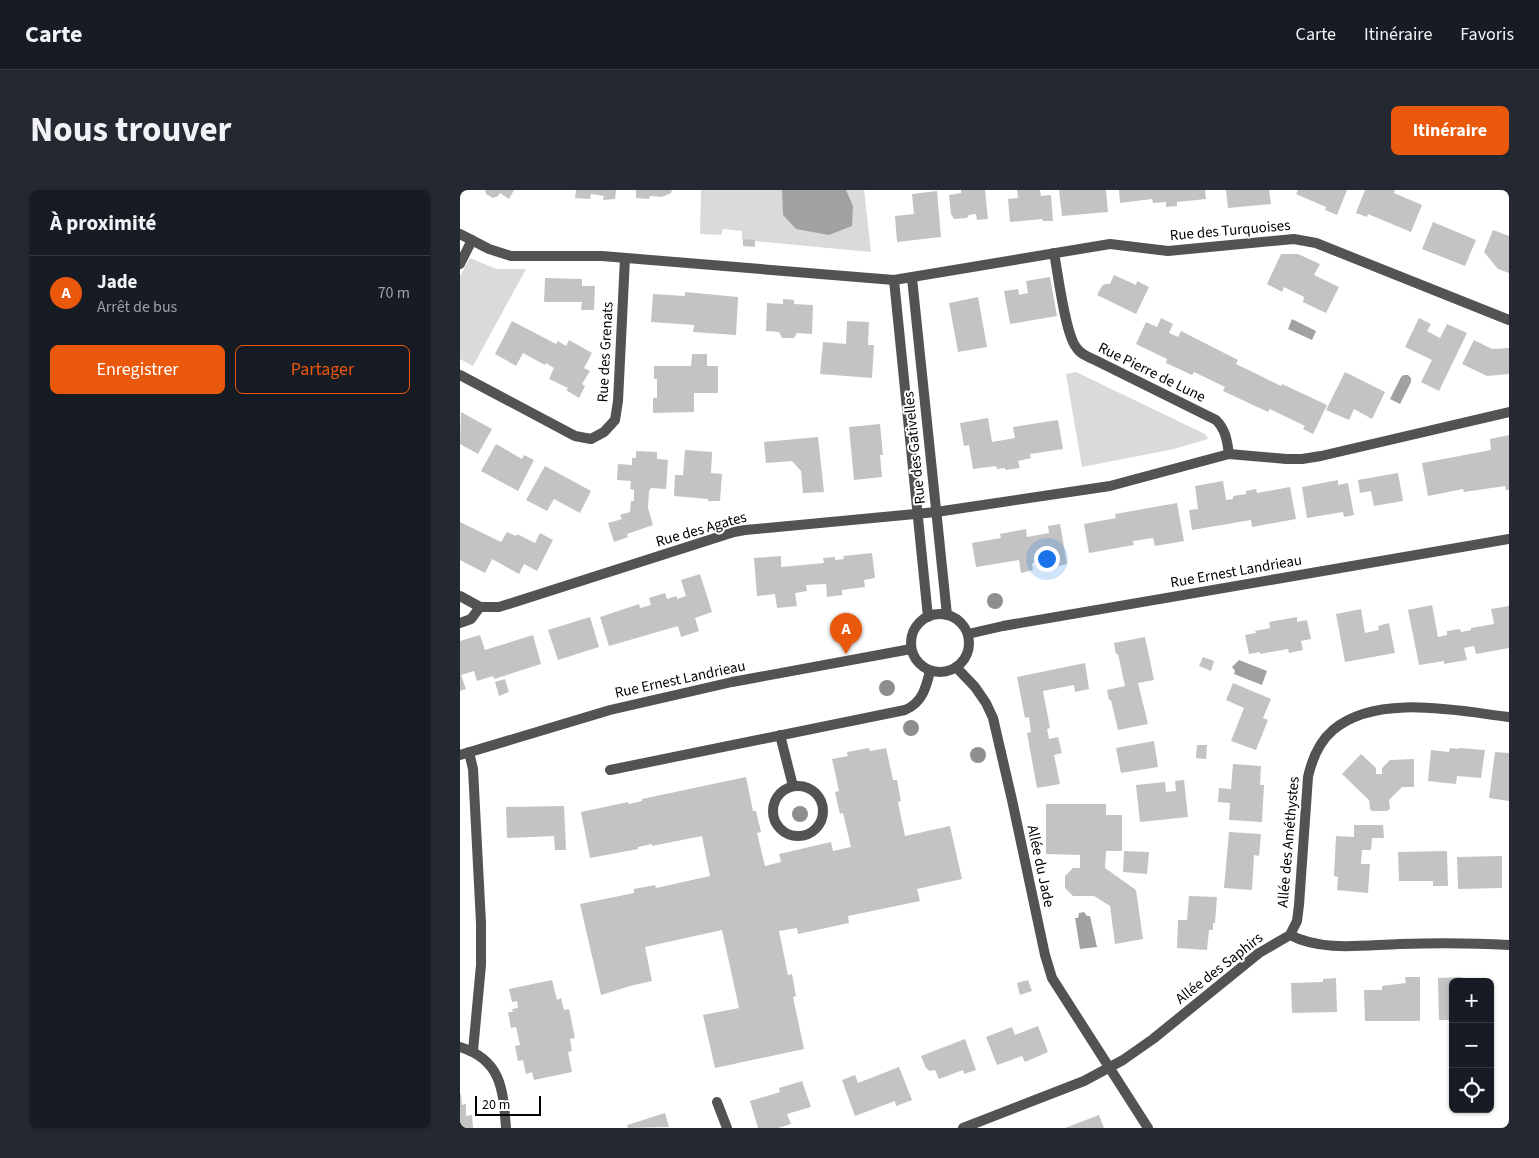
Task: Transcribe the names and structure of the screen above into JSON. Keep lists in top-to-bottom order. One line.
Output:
{"streets":{"street":["Rue des Turquoises","Rue des Grenats","Rue Pierre de Lune","Rue des Gativelles","Rue des Agates","Rue Ernest Landrieau","Allée des Améthystes","Allée du Jade","Allée des Saphirs"]},"crossings":[["Rue des Turquoises","Rue Pierre de Lune"],["Rue des Turquoises","Rue des Gativelles"],["Rue des Gativelles","Rue des Agates"],["Rue des Gativelles","Rue Ernest Landrieau"],["Rue des Gativelles","Allée du Jade"],["Rue Ernest Landrieau","Allée du Jade"],["Allée des Améthystes","Allée des Saphirs"],["Allée du Jade","Allée des Saphirs"]],"scale_bar":"20 m","page":{"header":"Carte","nav":["Carte","Itinéraire","Favoris"],"title":"Nous trouver","buttons":["Itinéraire",["Enregistrer","Partager"]],"heading":"À proximité","list":[{"mark":"A","name":"Jade","note":"Arrêt de bus","value":"70 m"}],"pins":"A","map_buttons":["+","−"],"scale":"20 m"}}
